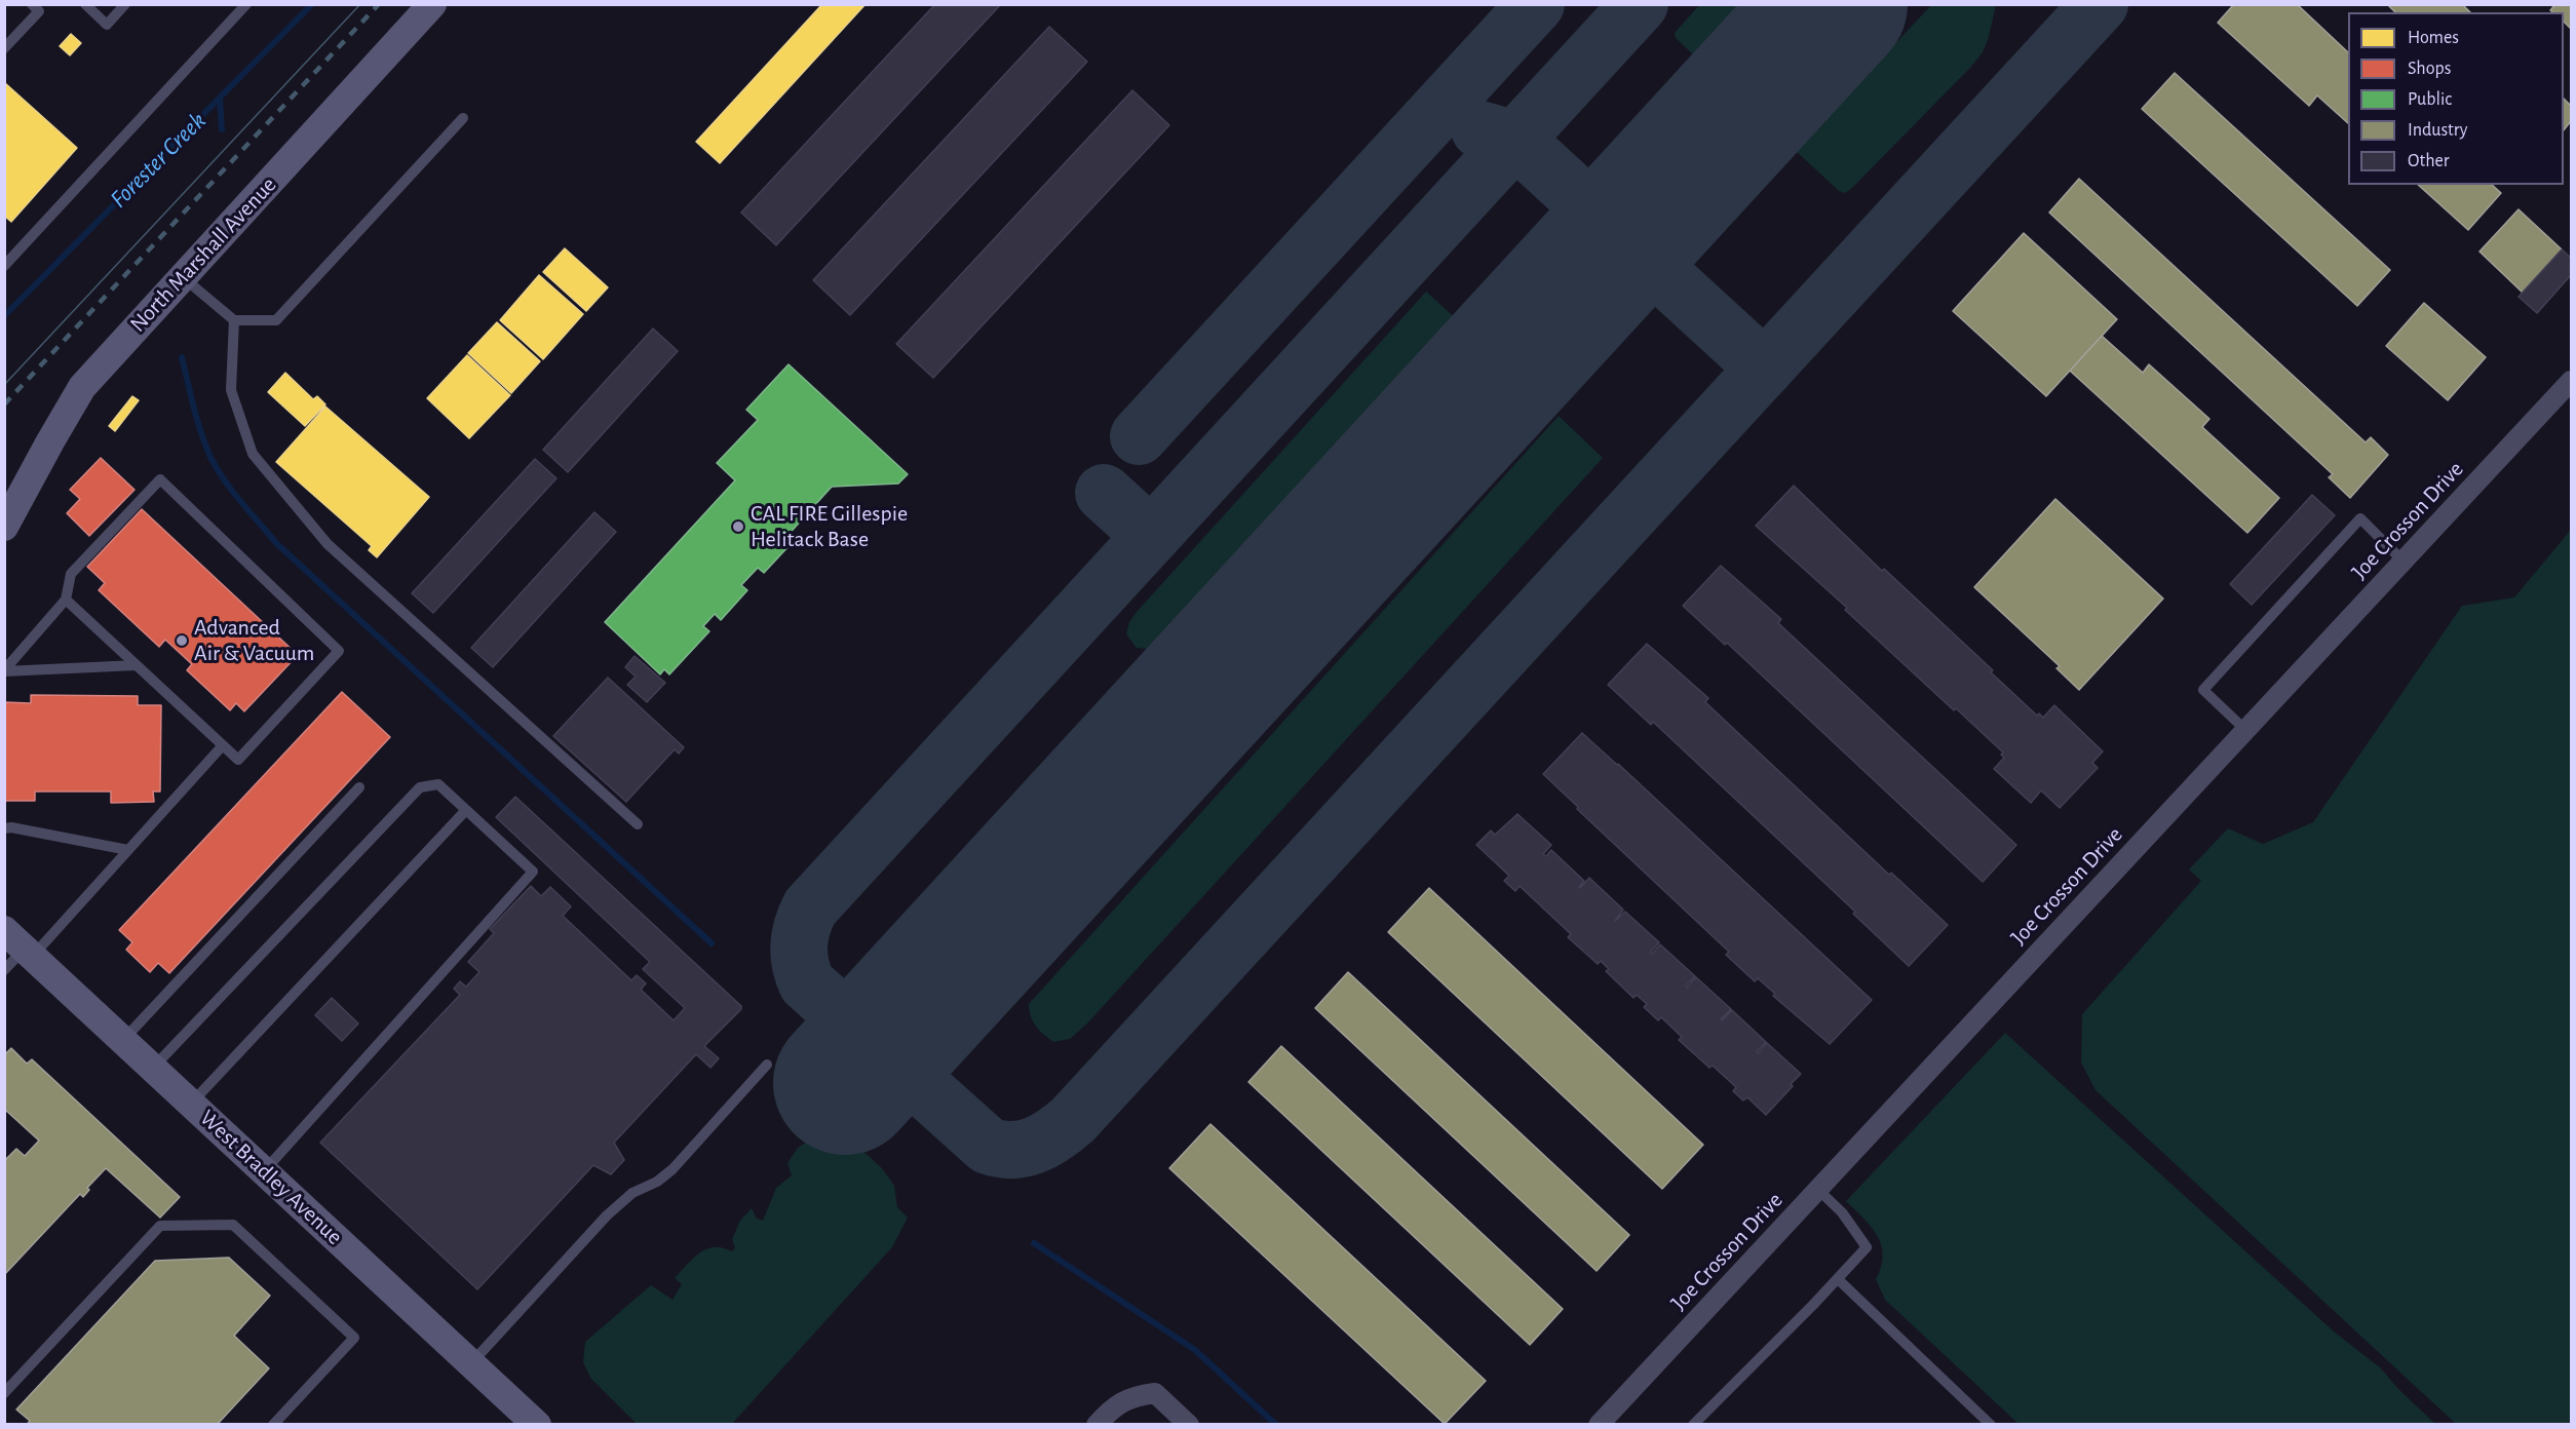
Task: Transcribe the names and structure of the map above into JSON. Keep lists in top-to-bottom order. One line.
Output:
{"streets":{"main road":["North Marshall Avenue","West Bradley Avenue"],"street":["Joe Crosson Drive"]},"water":["Forester Creek"],"places":["CAL FIRE Gillespie Helitack Base","Advanced Air & Vacuum"],"legend":["Homes","Shops","Public","Industry","Other"]}
